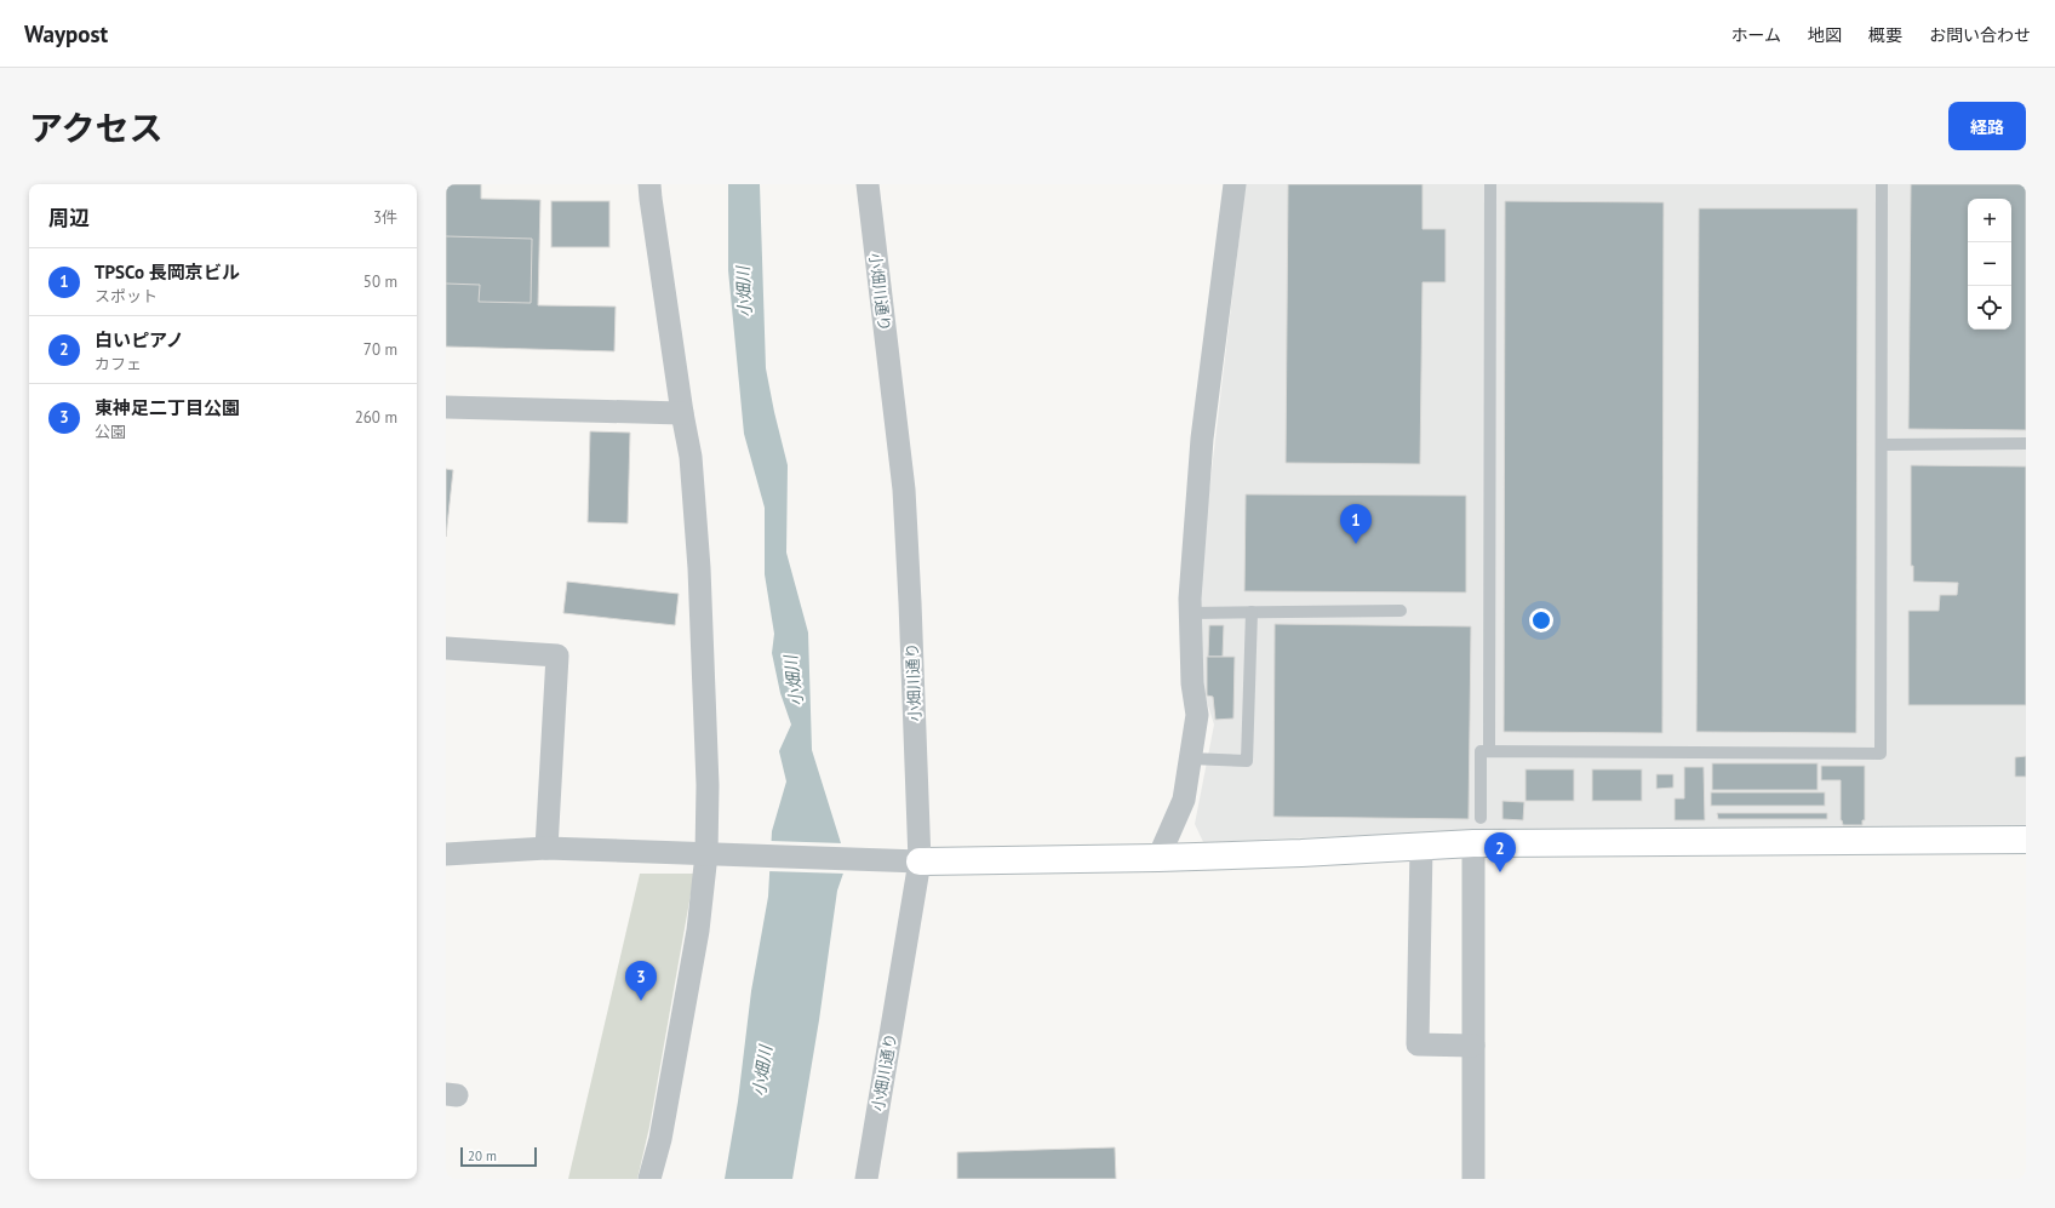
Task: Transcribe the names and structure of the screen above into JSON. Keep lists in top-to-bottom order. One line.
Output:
{"streets":{"street":["小畑川通り"]},"water":["小畑川"],"scale_bar":"20 m","page":{"header":"Waypost","nav":["ホーム","地図","概要","お問い合わせ"],"title":"アクセス","buttons":"経路","heading":["周辺","3件"],"map_buttons":["+","−"],"list":[{"mark":"1","name":"TPSCo 長岡京ビル","note":"スポット","value":"50 m"},{"mark":"2","name":"白いピアノ","note":"カフェ","value":"70 m"},{"mark":"3","name":"東神足二丁目公園","note":"公園","value":"260 m"}],"pins":["1","2","3"],"scale":"20 m"}}
